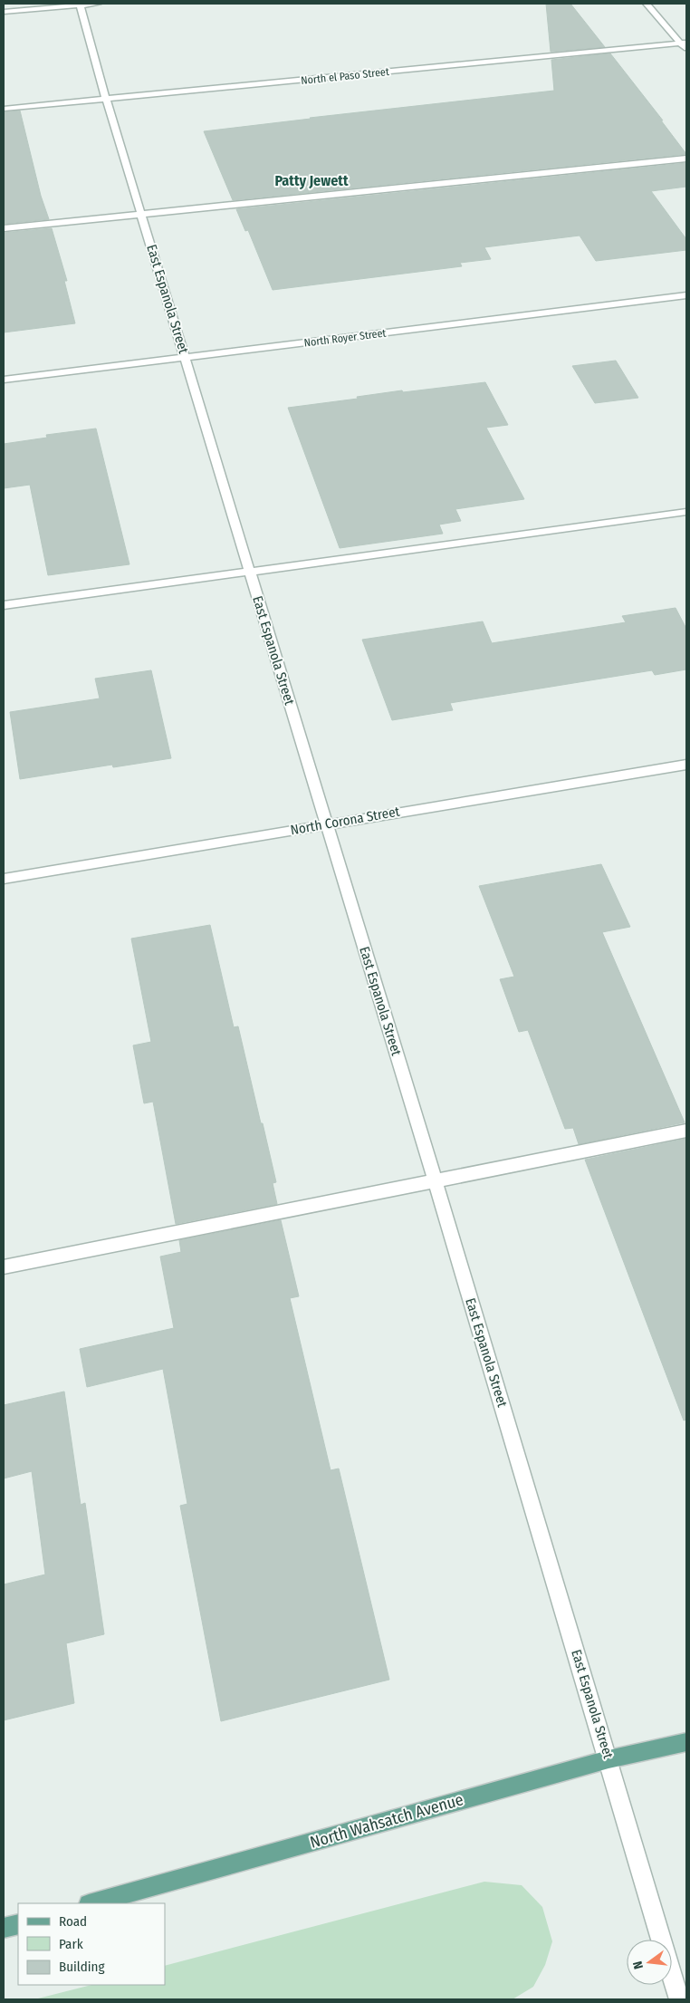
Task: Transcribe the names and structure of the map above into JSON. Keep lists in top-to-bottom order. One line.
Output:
{"streets":{"main road":["North Wahsatch Avenue"],"street":["North el Paso Street","East Espanola Street","North Royer Street","North Corona Street"]},"crossings":[["North el Paso Street","East Espanola Street"],["East Espanola Street","North Royer Street"],["East Espanola Street","North Corona Street"],["East Espanola Street","North Wahsatch Avenue"]],"districts":["Patty Jewett"],"legend":["Road","Park","Building"],"north":"left"}
